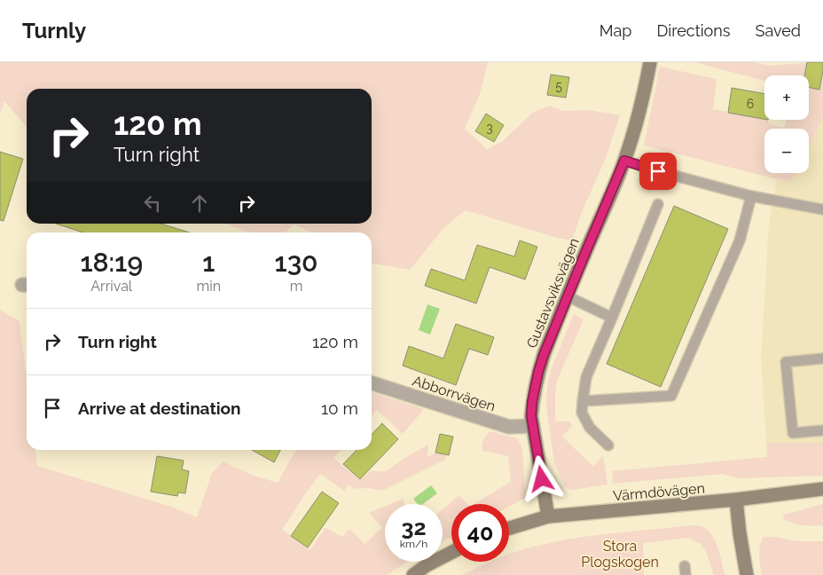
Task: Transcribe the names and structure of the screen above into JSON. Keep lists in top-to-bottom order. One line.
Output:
{"streets":{"street":["Gustavsviksvägen","Abborrvägen","Värmdövägen"]},"crossings":[["Gustavsviksvägen","Abborrvägen"],["Gustavsviksvägen","Värmdövägen"]],"parks":["Stora Plogskogen"],"house_numbers":["5","6","3"],"page":{"header":"Turnly","nav":["Map","Directions","Saved"],"map_buttons":["+","−"],"turn":["120 m","Turn right"],"eta":["18:19","Arrival","1","min","130","m"],"list":[{"name":"Turn right","value":"120 m"},{"name":"Arrive at destination","value":"10 m"}],"speed":"32 km/h","limit":"40"}}
